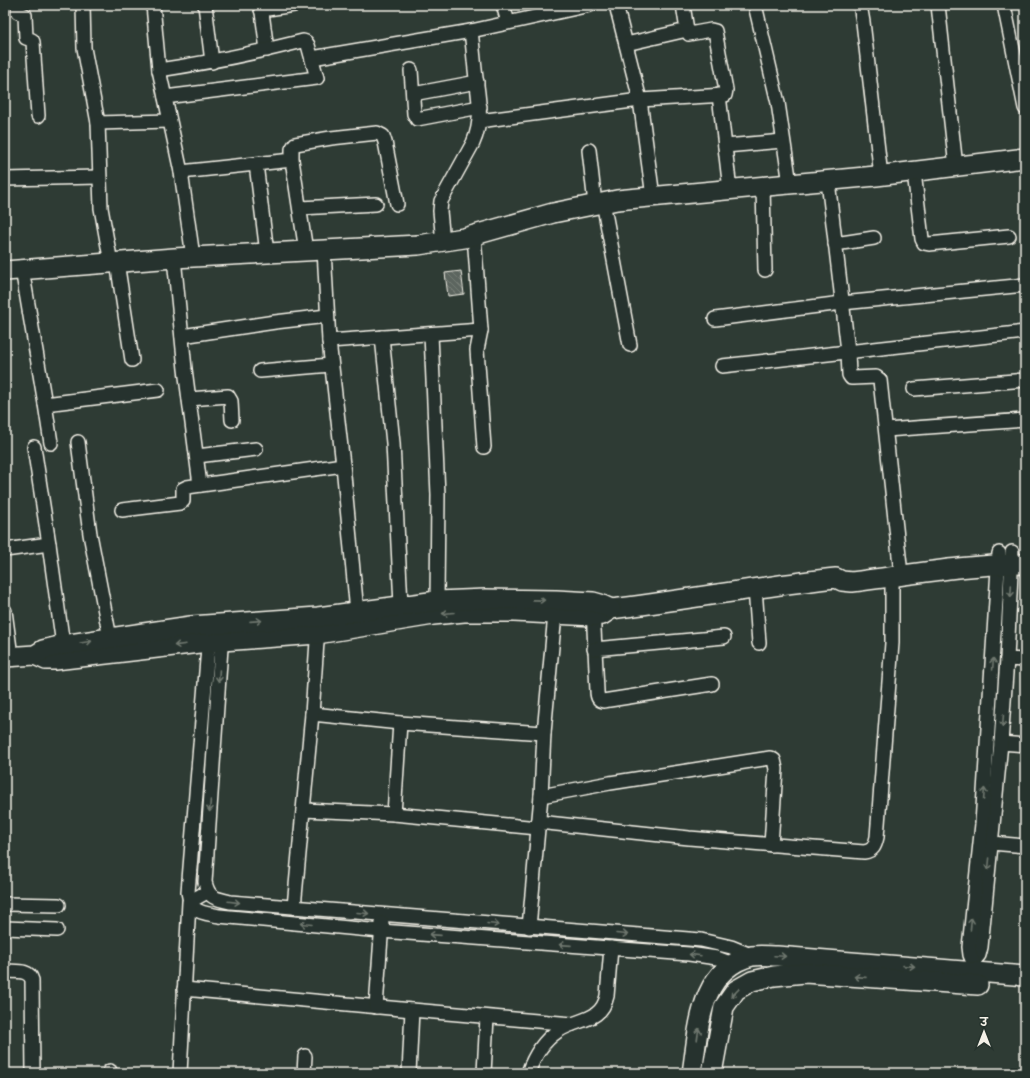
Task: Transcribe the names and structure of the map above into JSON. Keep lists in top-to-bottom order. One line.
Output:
{"north":"top"}
